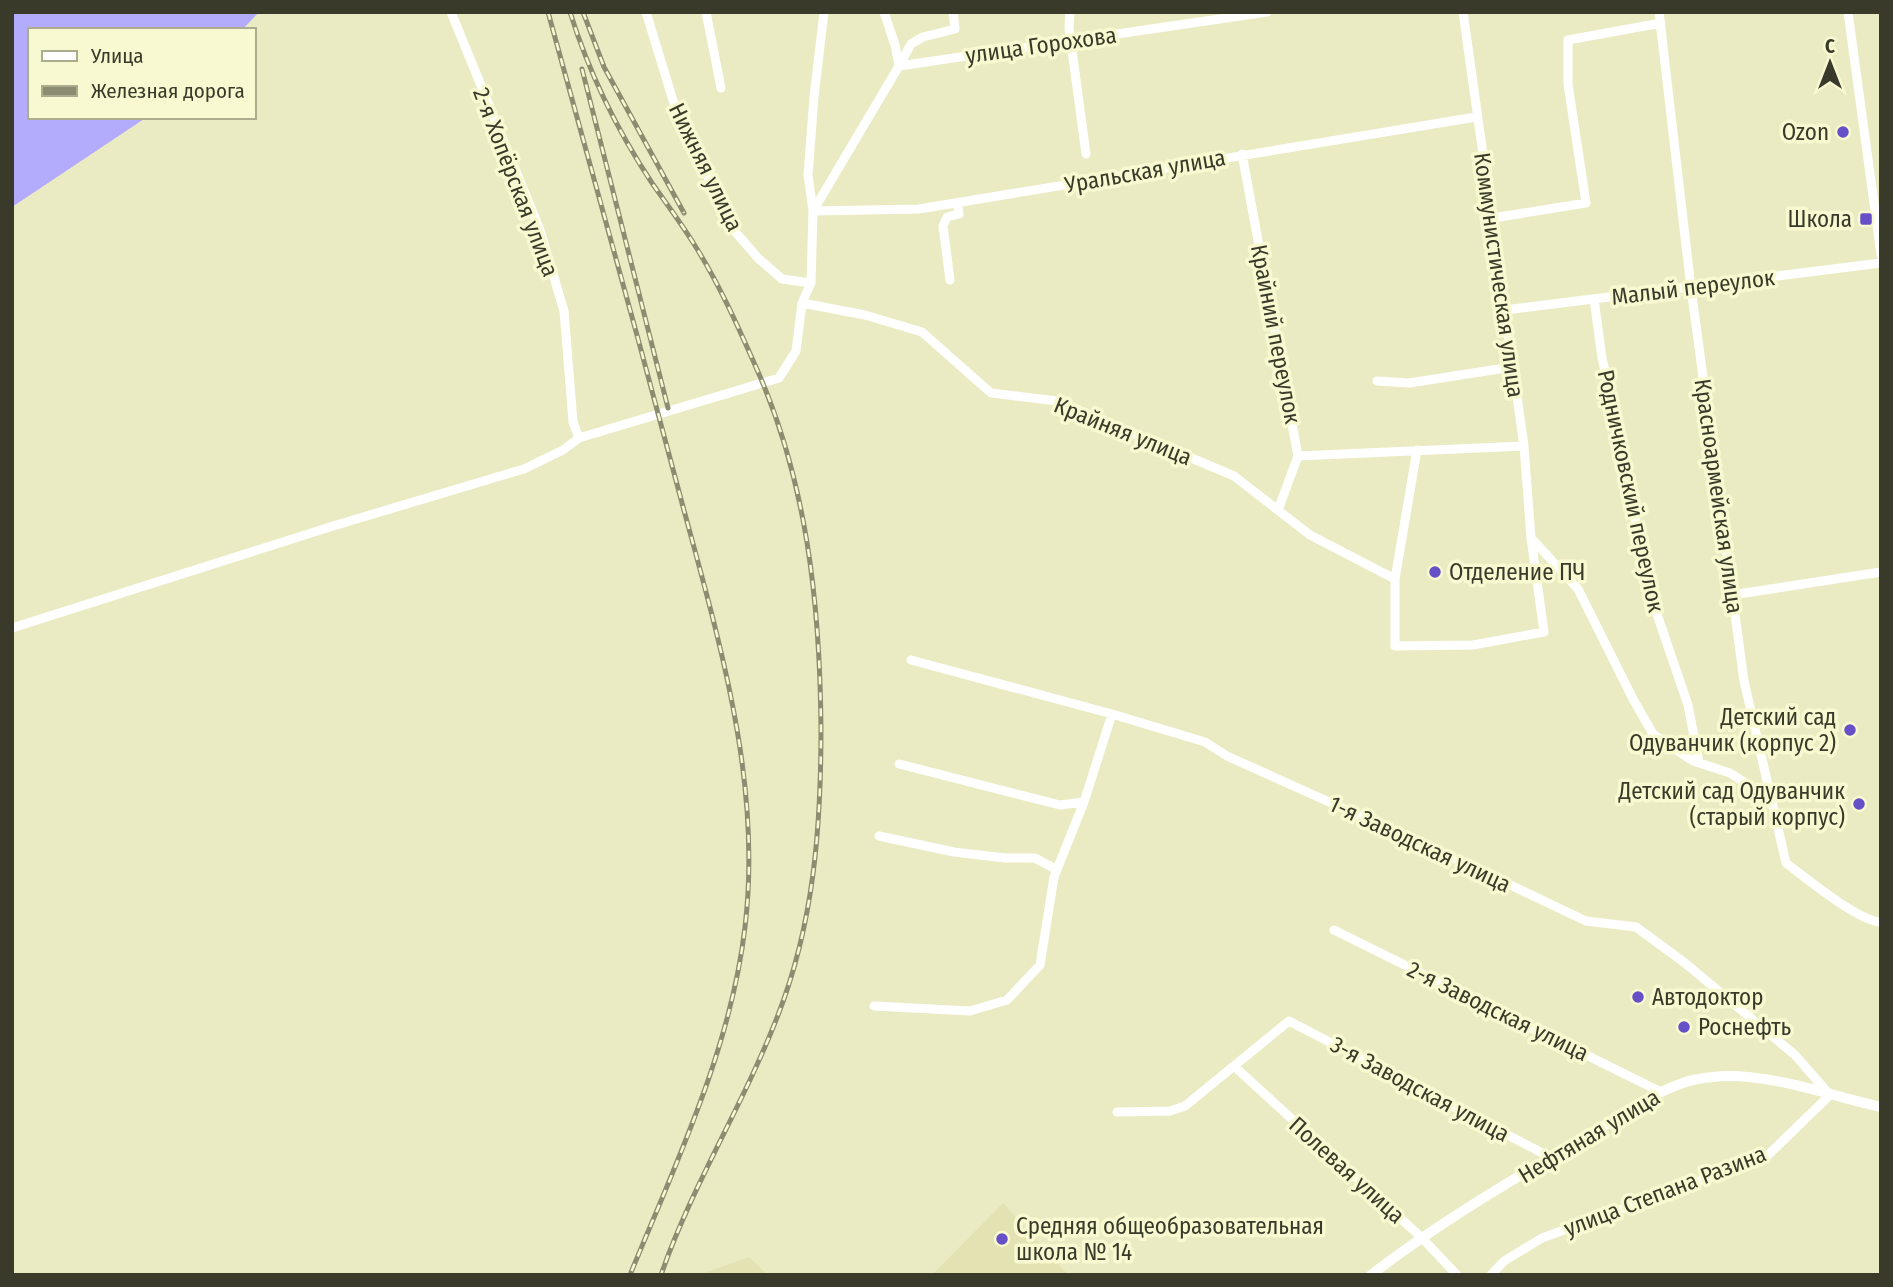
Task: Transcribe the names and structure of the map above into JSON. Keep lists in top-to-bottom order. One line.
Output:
{"streets":{"main road":["Нефтяная улица"],"street":["улица Горохова","Нижняя улица","Уральская улица","2-я Хопёрская улица","Коммунистическая улица","Малый переулок","Крайний переулок","Крайняя улица","Родничковский переулок","Красноармейская улица","1-я Заводская улица","2-я Заводская улица","3-я Заводская улица","Полевая улица","улица Степана Разина"]},"crossings":[["Уральская улица","Коммунистическая улица"],["Уральская улица","Крайний переулок"],["Коммунистическая улица","Малый переулок"],["Коммунистическая улица","Крайняя улица"],["Малый переулок","Родничковский переулок"],["Малый переулок","Красноармейская улица"],["Крайний переулок","Крайняя улица"],["1-я Заводская улица","Нефтяная улица"],["1-я Заводская улица","улица Степана Разина"],["2-я Заводская улица","Нефтяная улица"],["3-я Заводская улица","Нефтяная улица"],["3-я Заводская улица","Полевая улица"],["Нефтяная улица","Полевая улица"],["Нефтяная улица","улица Степана Разина"]],"places":{"other":["Ozon","Отделение ПЧ","Детский сад Одуванчик (корпус 2)","Детский сад Одуванчик (старый корпус)","Автодоктор","Роснефть","Средняя общеобразовательная школа № 14"],"transit":["Школа"]},"legend":["Улица","Железная дорога"],"north":"top"}
